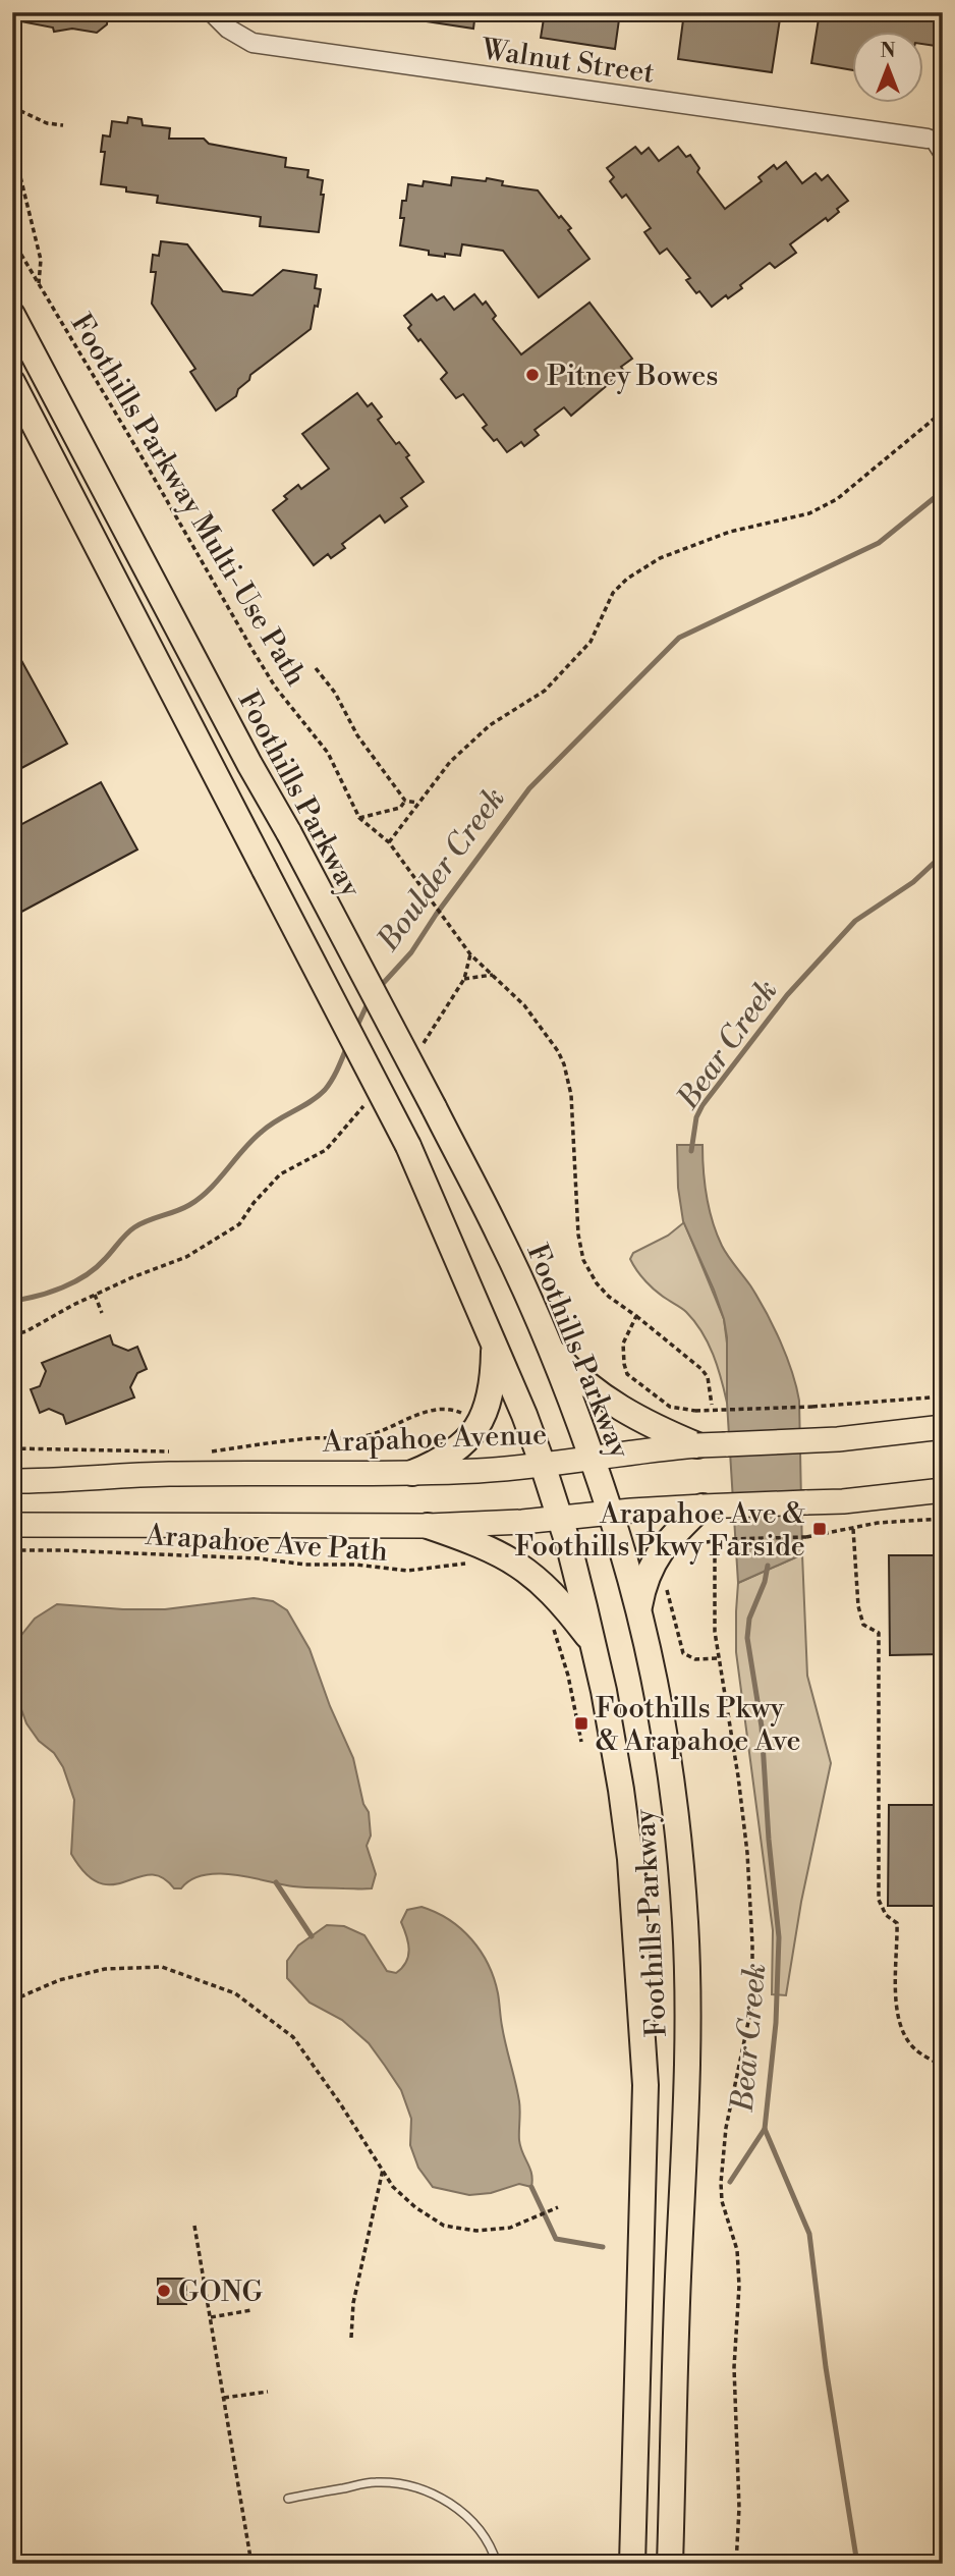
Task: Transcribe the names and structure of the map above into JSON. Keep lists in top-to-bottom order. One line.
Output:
{"streets":{"highway":["Foothills Parkway"],"main road":["Arapahoe Avenue"],"street":["Walnut Street"],"path":["Foothills Parkway Multi-Use Path","Arapahoe Ave Path"]},"crossings":[["Foothills Parkway","Arapahoe Avenue"]],"water":["Boulder Creek","Bear Creek"],"places":{"other":["Pitney Bowes","GONG"],"transit":["Arapahoe Ave & Foothills Pkwy Farside","Foothills Pkwy & Arapahoe Ave"]},"north":"top"}
